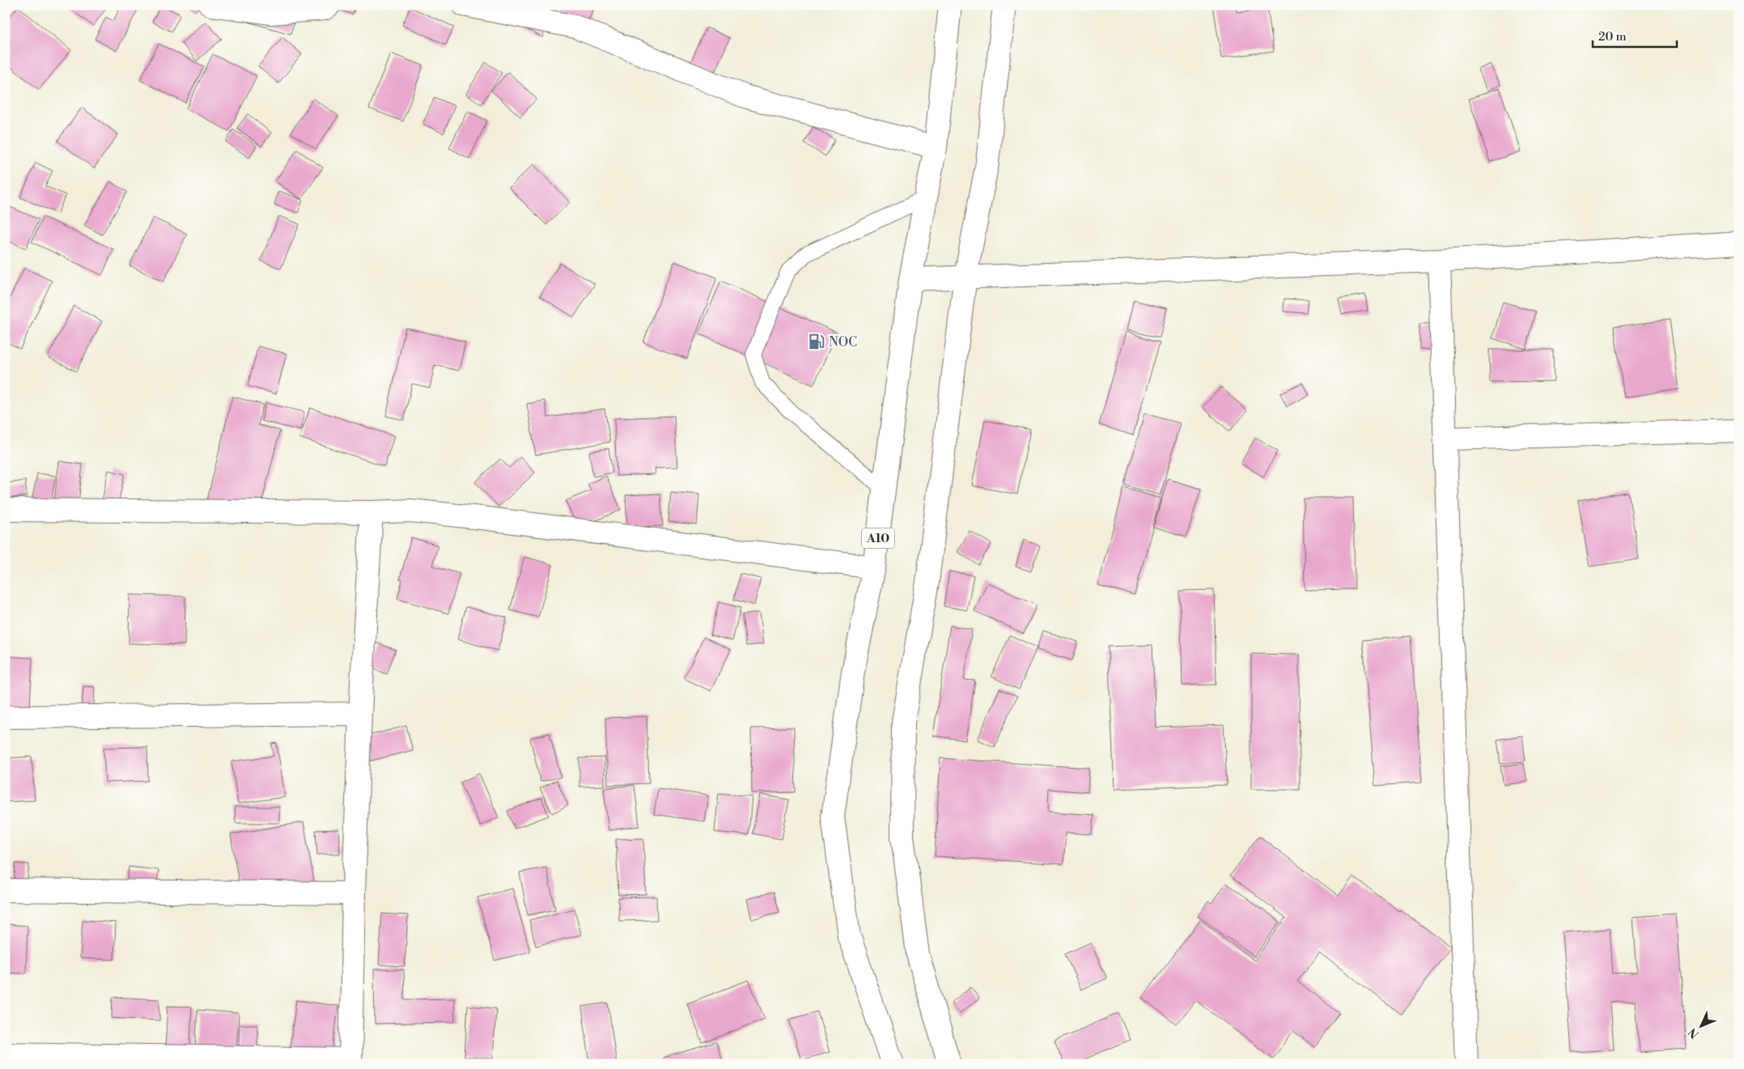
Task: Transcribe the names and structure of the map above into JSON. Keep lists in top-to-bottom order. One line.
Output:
{"streets":{"main road":["A10"]},"places":{"fuel station":["NOC"]},"scale_bar":"20 m","north":"bottom left"}
